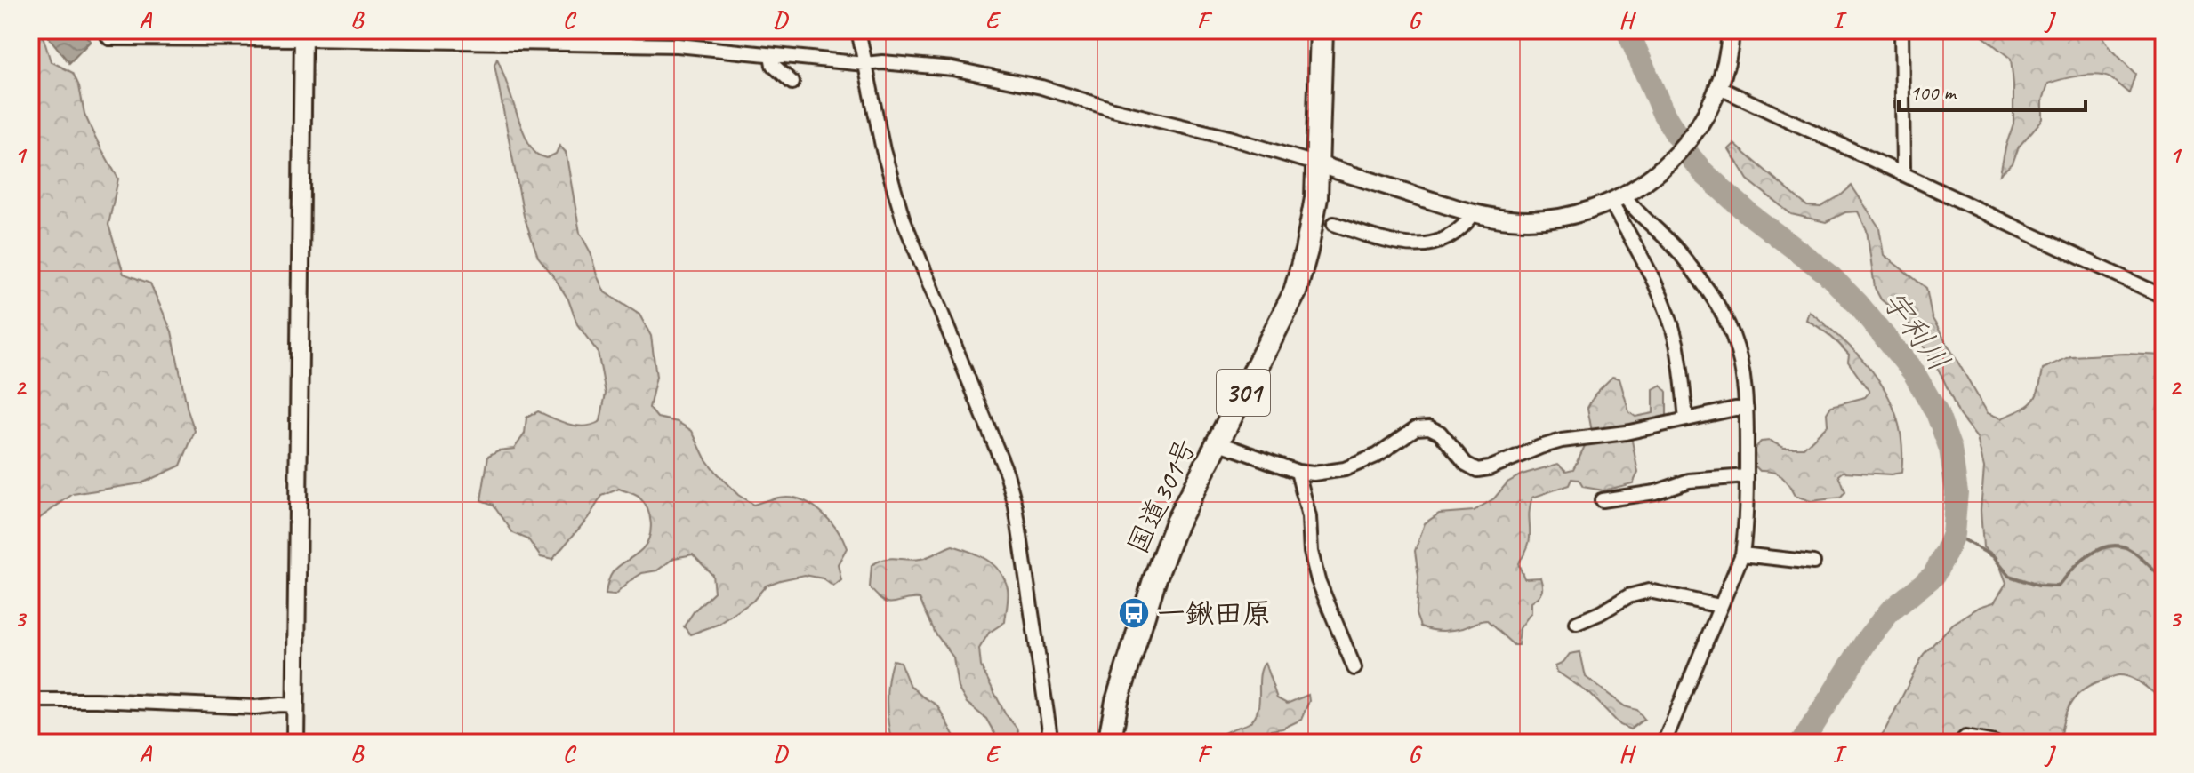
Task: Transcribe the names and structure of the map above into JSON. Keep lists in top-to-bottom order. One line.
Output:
{"streets":{"highway":["301","国道301号"]},"water":["宇利川"],"places":{"bus stop":["一鍬田原"]},"scale_bar":"100 m","grid":{"columns":["A","B","C","D","E","F","G","H","I","J"],"rows":["1","2","3"]}}
